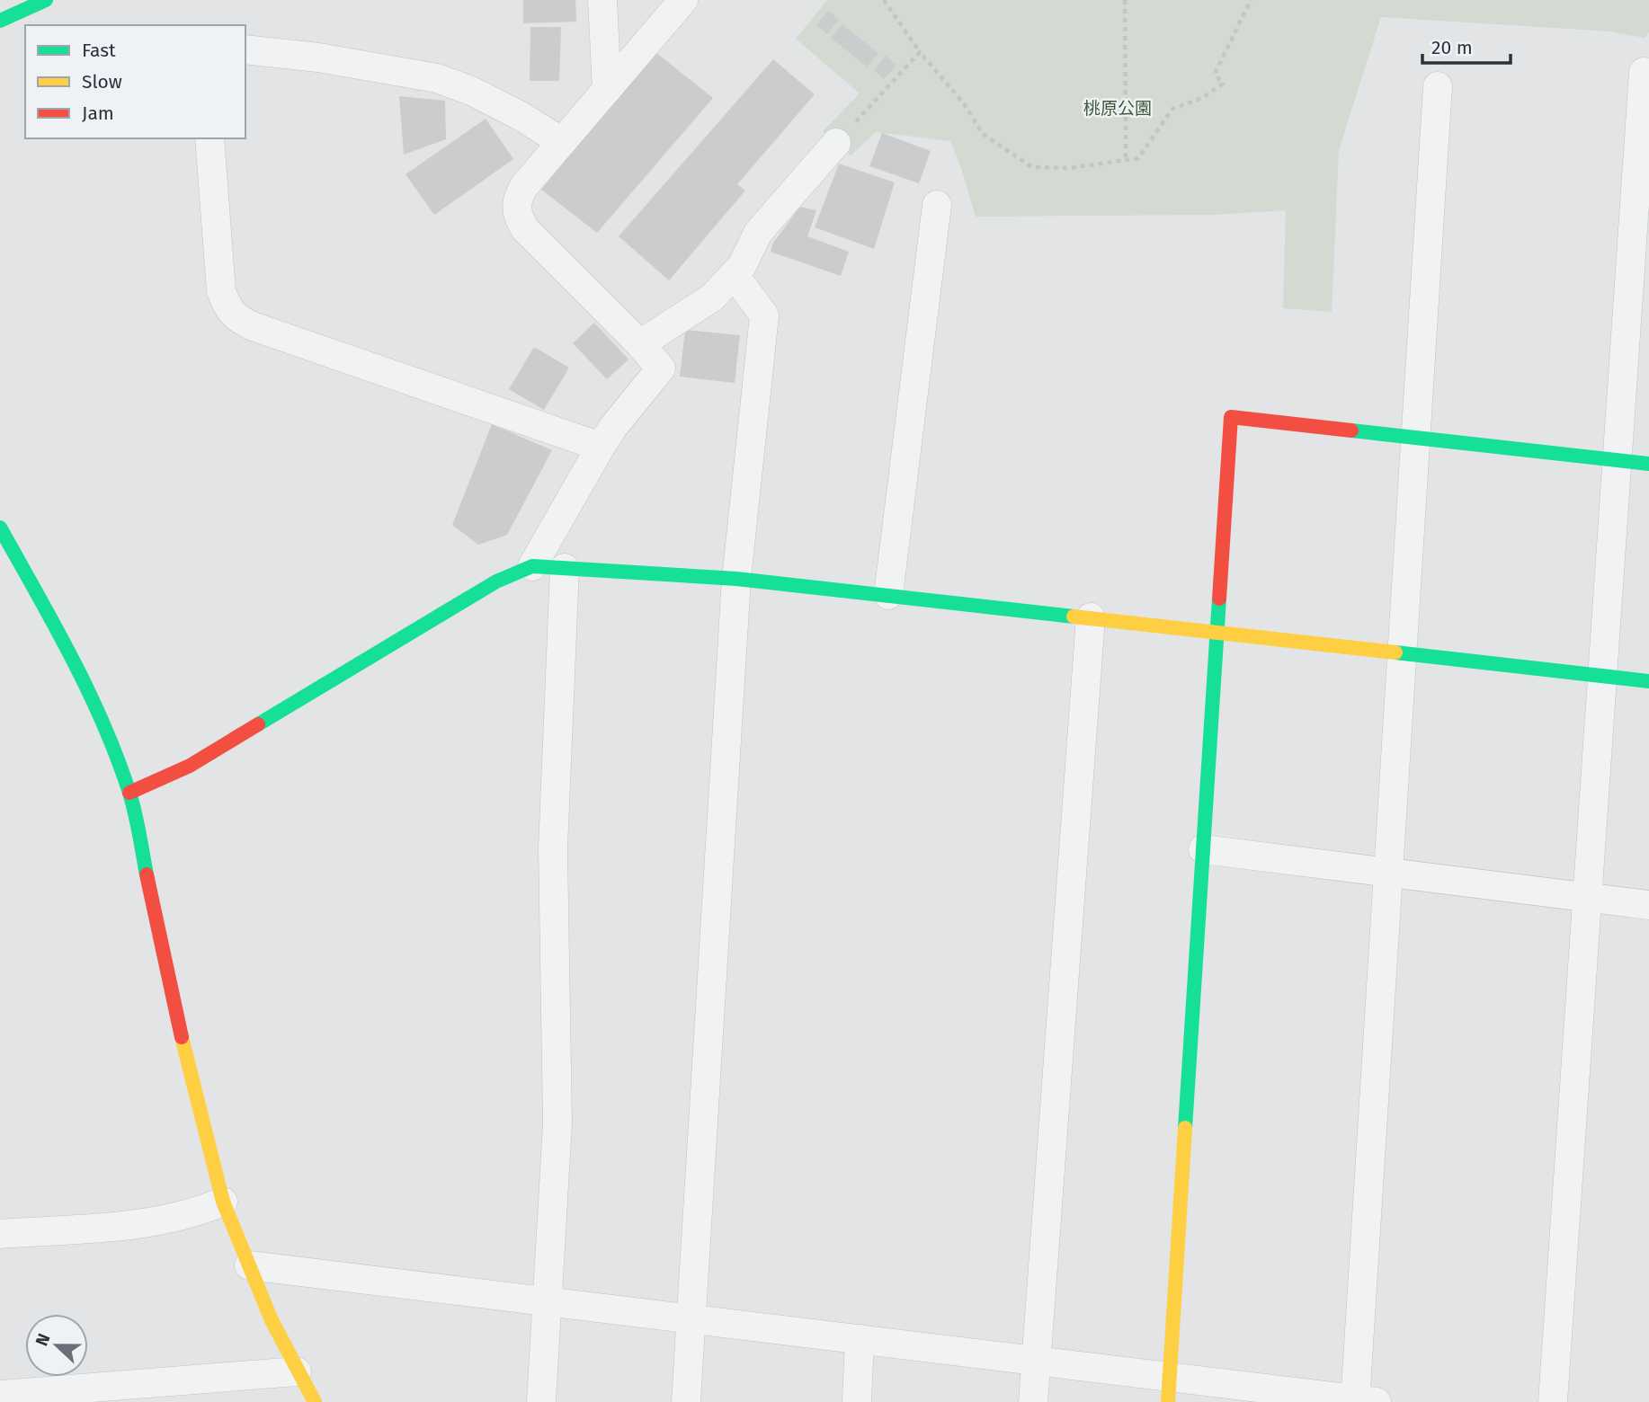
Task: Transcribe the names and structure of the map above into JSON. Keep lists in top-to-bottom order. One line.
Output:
{"parks":["桃原公園"],"legend":["Fast","Slow","Jam"],"scale_bar":"20 m","north":"left"}
